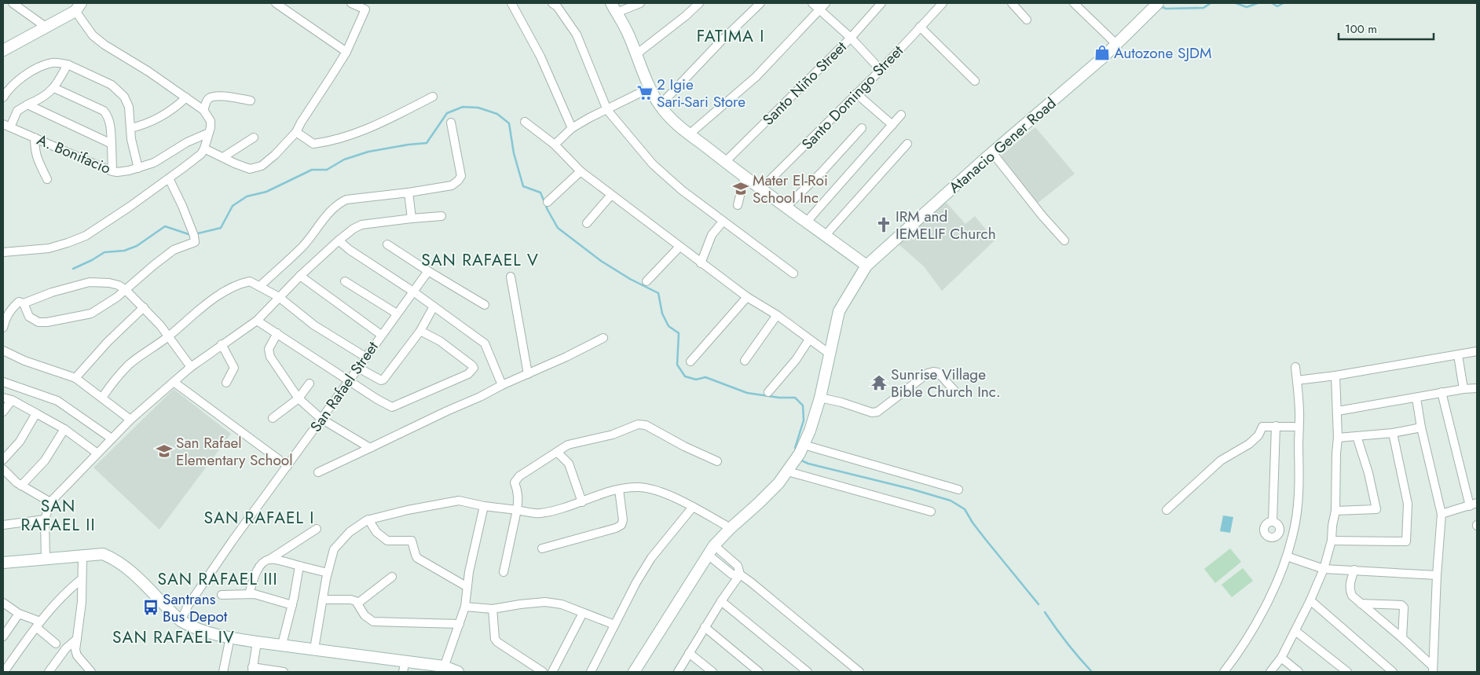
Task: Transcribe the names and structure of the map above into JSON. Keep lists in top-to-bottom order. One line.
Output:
{"streets":{"main road":["Atanacio Gener Road"],"street":["Santo Niño Street","Santo Domingo Street","A. Bonifacio","San Rafael Street"]},"districts":["FATIMA I","SAN RAFAEL V","SAN RAFAEL II","SAN RAFAEL I","SAN RAFAEL III","SAN RAFAEL IV"],"places":{"shop":["Autozone SJDM"],"supermarket":["2 Igie Sari-Sari Store"],"school or university":["Mater El-Roi School Inc","San Rafael Elementary School"],"church":["IRM and IEMELIF Church"],"temple":["Sunrise Village Bible Church Inc."],"bus stop":["Santrans Bus Depot"]},"scale_bar":"100 m"}
